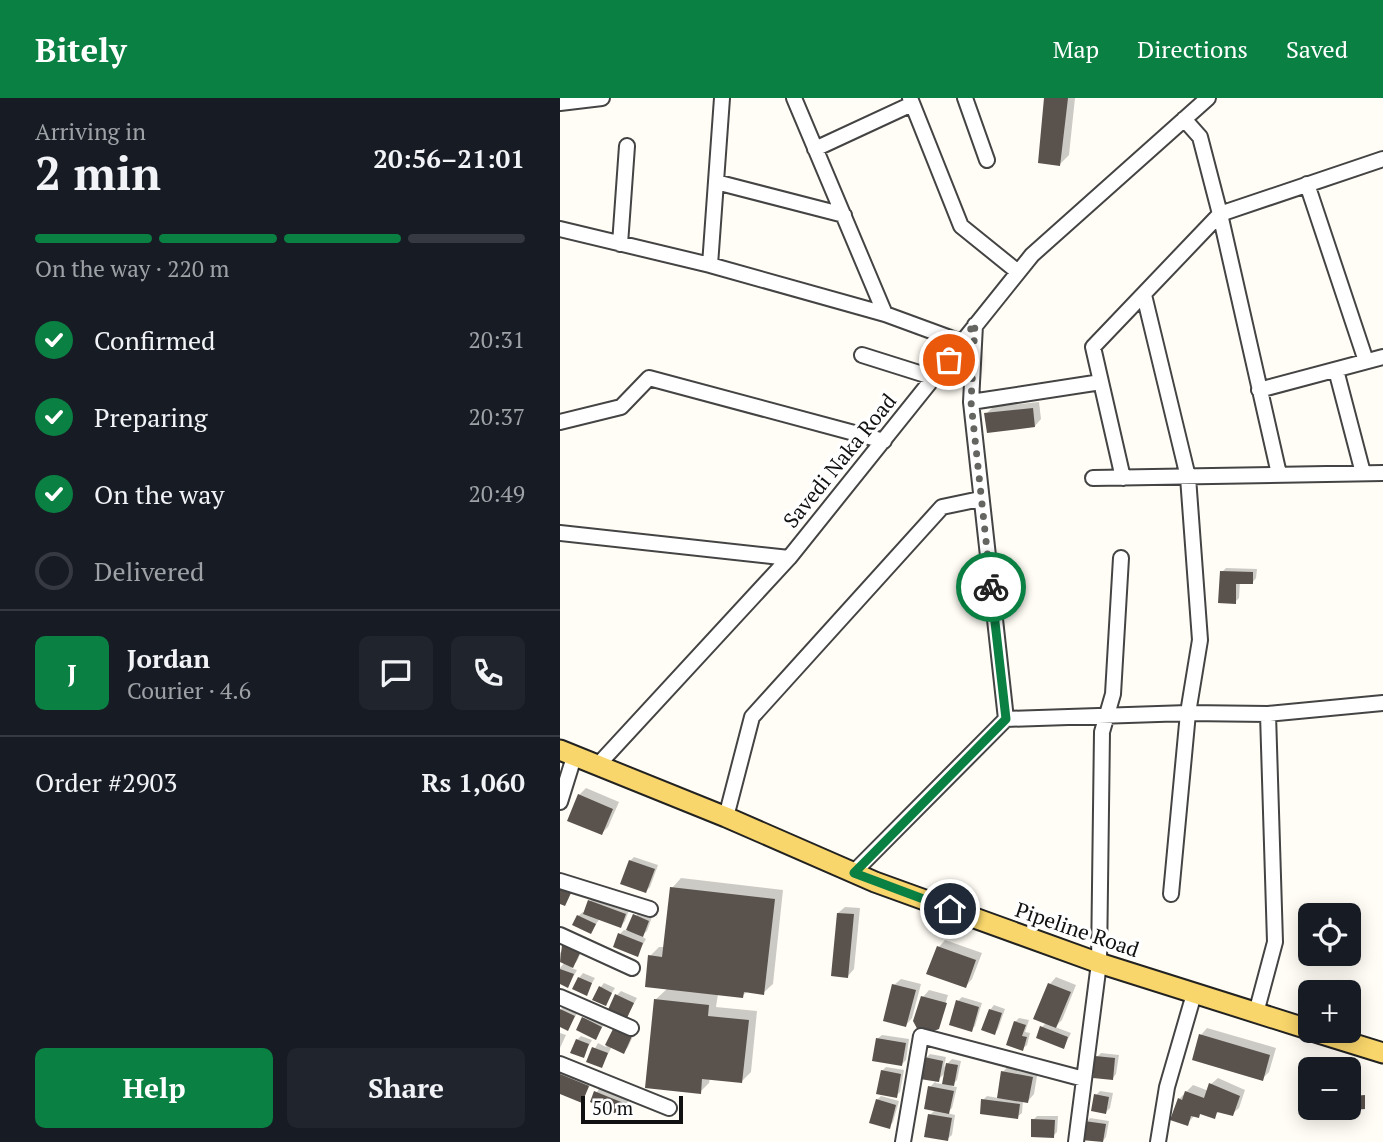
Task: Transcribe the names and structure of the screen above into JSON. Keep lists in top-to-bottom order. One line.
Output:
{"streets":{"main road":["Pipeline Road"],"street":["Savedi Naka Road"]},"crossings":[["Savedi Naka Road","Pipeline Road"]],"scale_bar":"50 m","page":{"header":"Bitely","nav":["Map","Directions","Saved"],"heading":["2 min","Arriving in","20:56–21:01"],"panel":["Jordan","Courier · 4.6","Order #2903","Rs 1,060"],"bar":"On the way · 220 m","list":[["Confirmed","20:31"],["Preparing","20:37"],["On the way","20:49"],"Delivered"],"round":"J","map_buttons":["+","−"],"buttons":["Help","Share"],"scale":"50 m"}}
